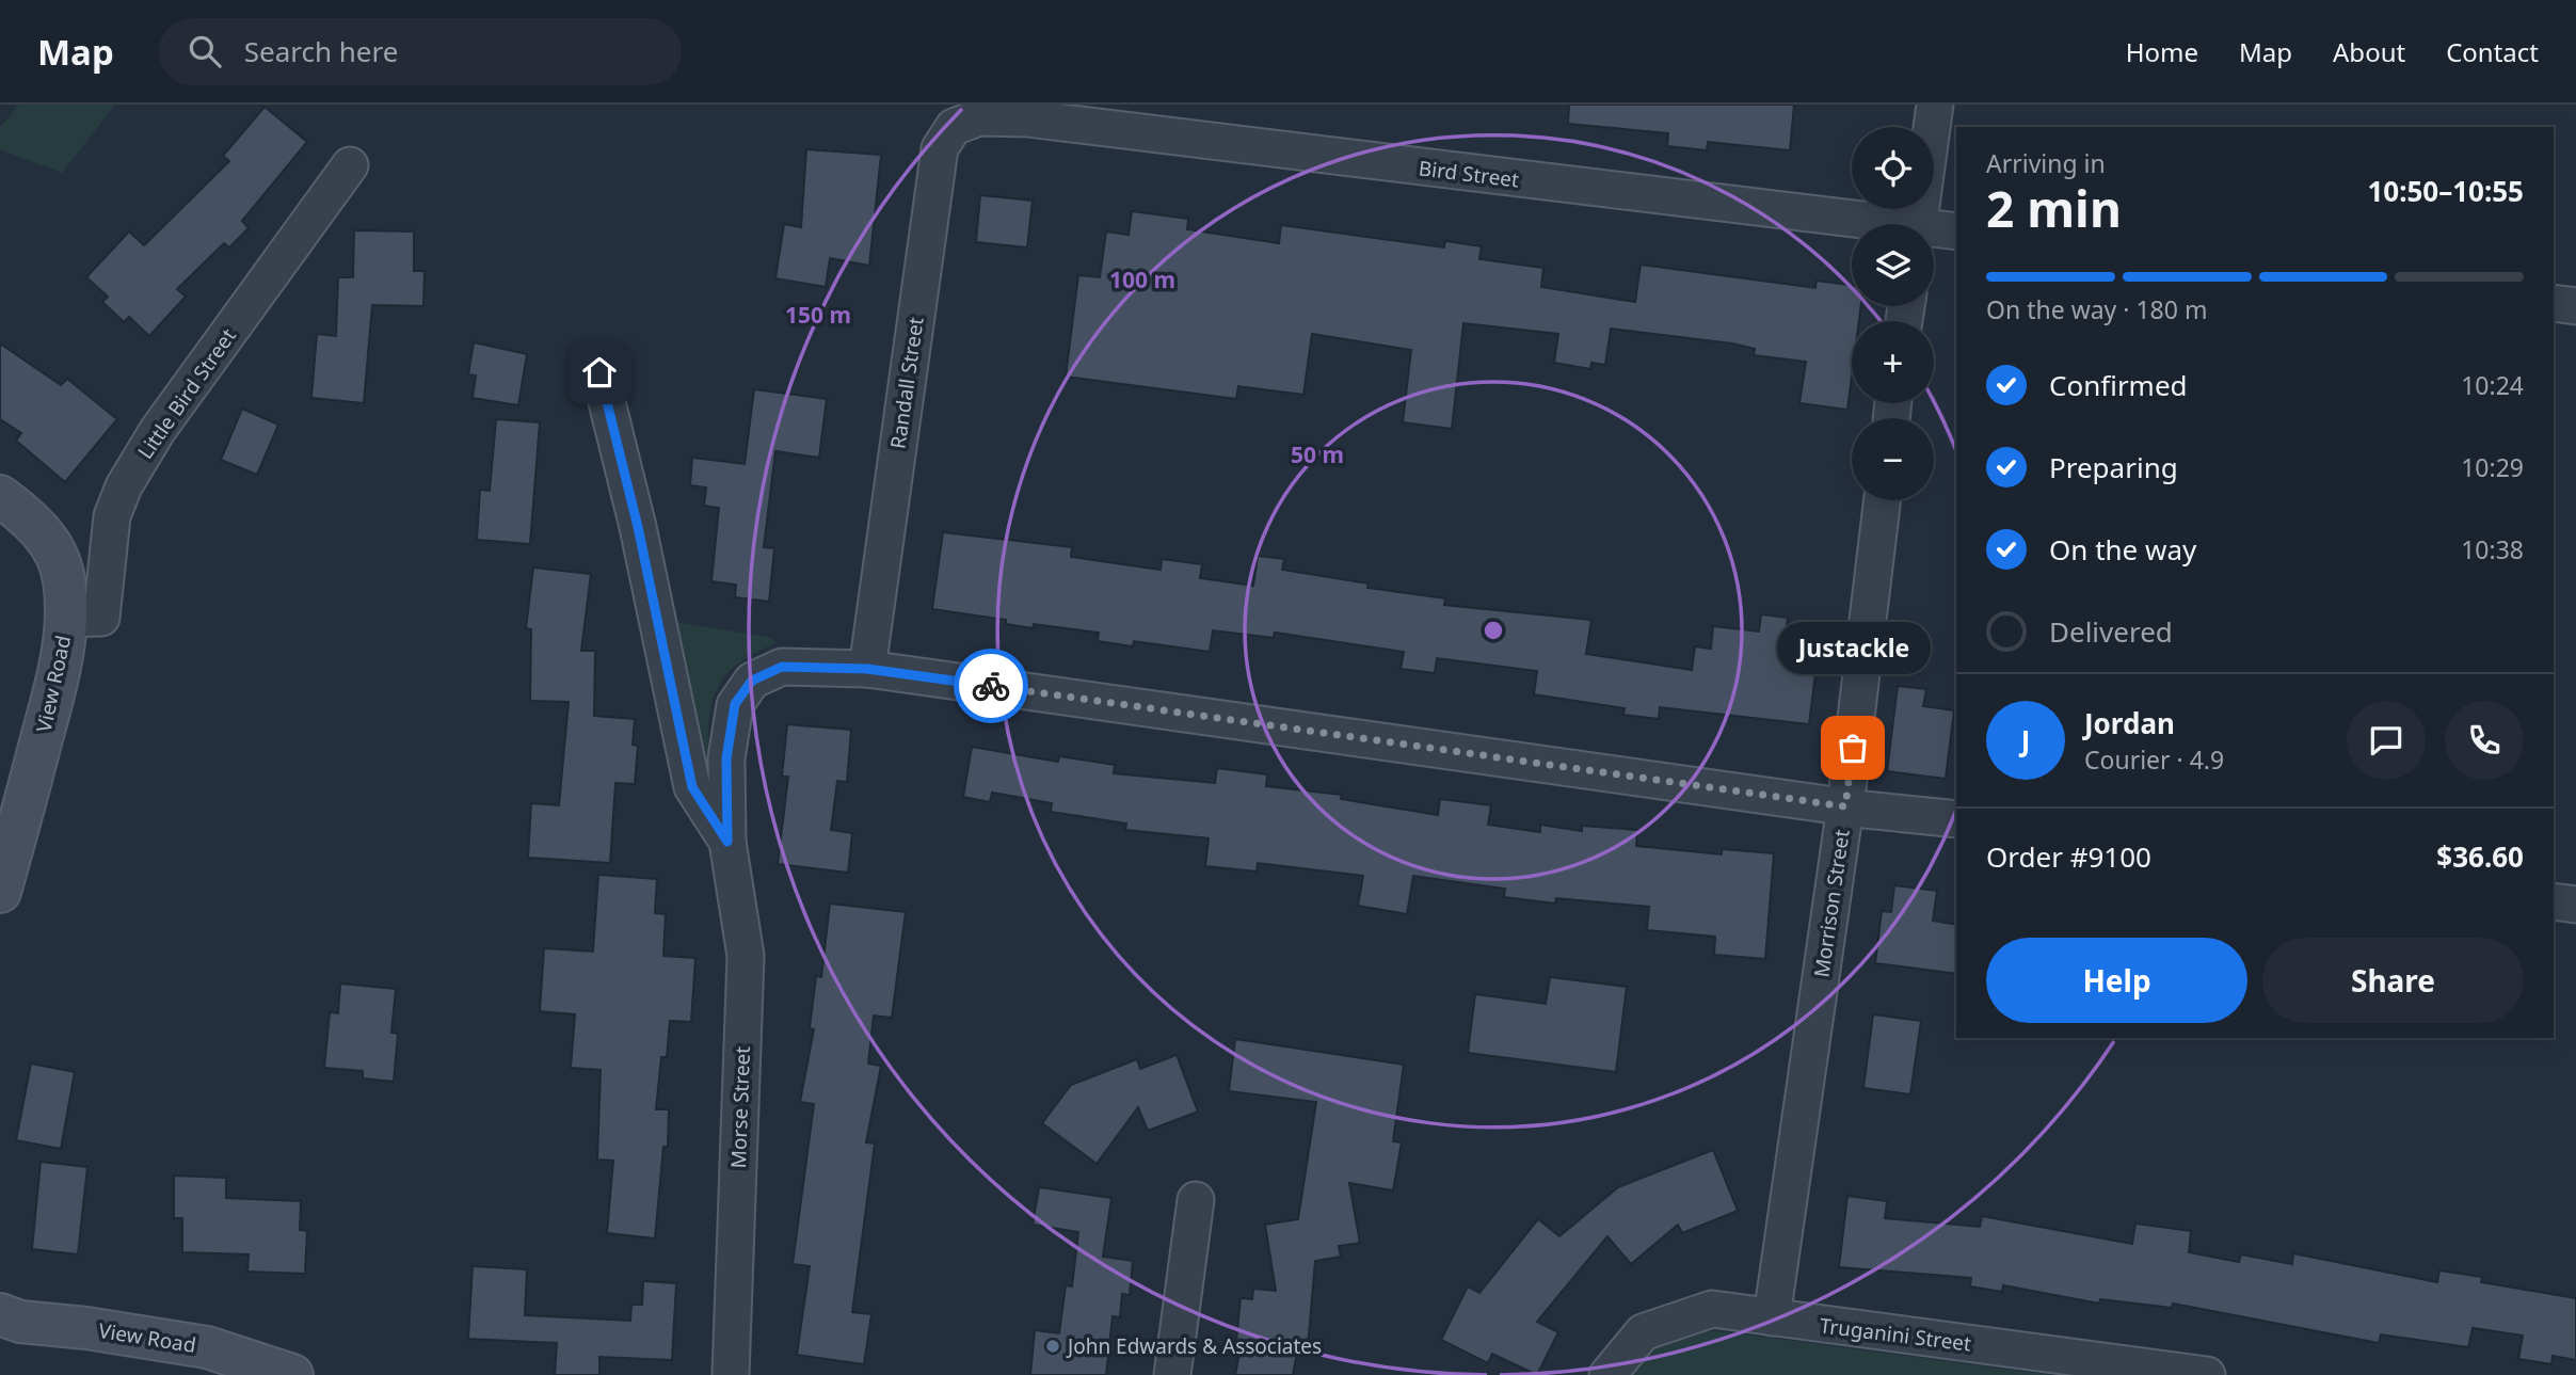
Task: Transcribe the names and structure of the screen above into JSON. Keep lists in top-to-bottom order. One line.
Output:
{"streets":{"street":["Bird Street","Randall Street","Little Bird Street","View Road","Morrison Street","Morse Street","Truganini Street"]},"crossings":[["Bird Street","Randall Street"],["Randall Street","Morse Street"],["Little Bird Street","View Road"],["Morrison Street","Truganini Street"]],"places":["Justackle","John Edwards & Associates"],"page":{"header":"Map","search":"Search here","nav":["Home","Map","About","Contact"],"map_buttons":["+","−"],"heading":["2 min","Arriving in","10:50–10:55"],"panel":["Jordan","Courier · 4.9","Order #9100","$36.60"],"bar":"On the way · 180 m","list":[["Confirmed","10:24"],["Preparing","10:29"],["On the way","10:38"],"Delivered"],"bubble":"Justackle","round":"J","buttons":["Help","Share"]},"rings":["100 m","150 m","50 m"]}
